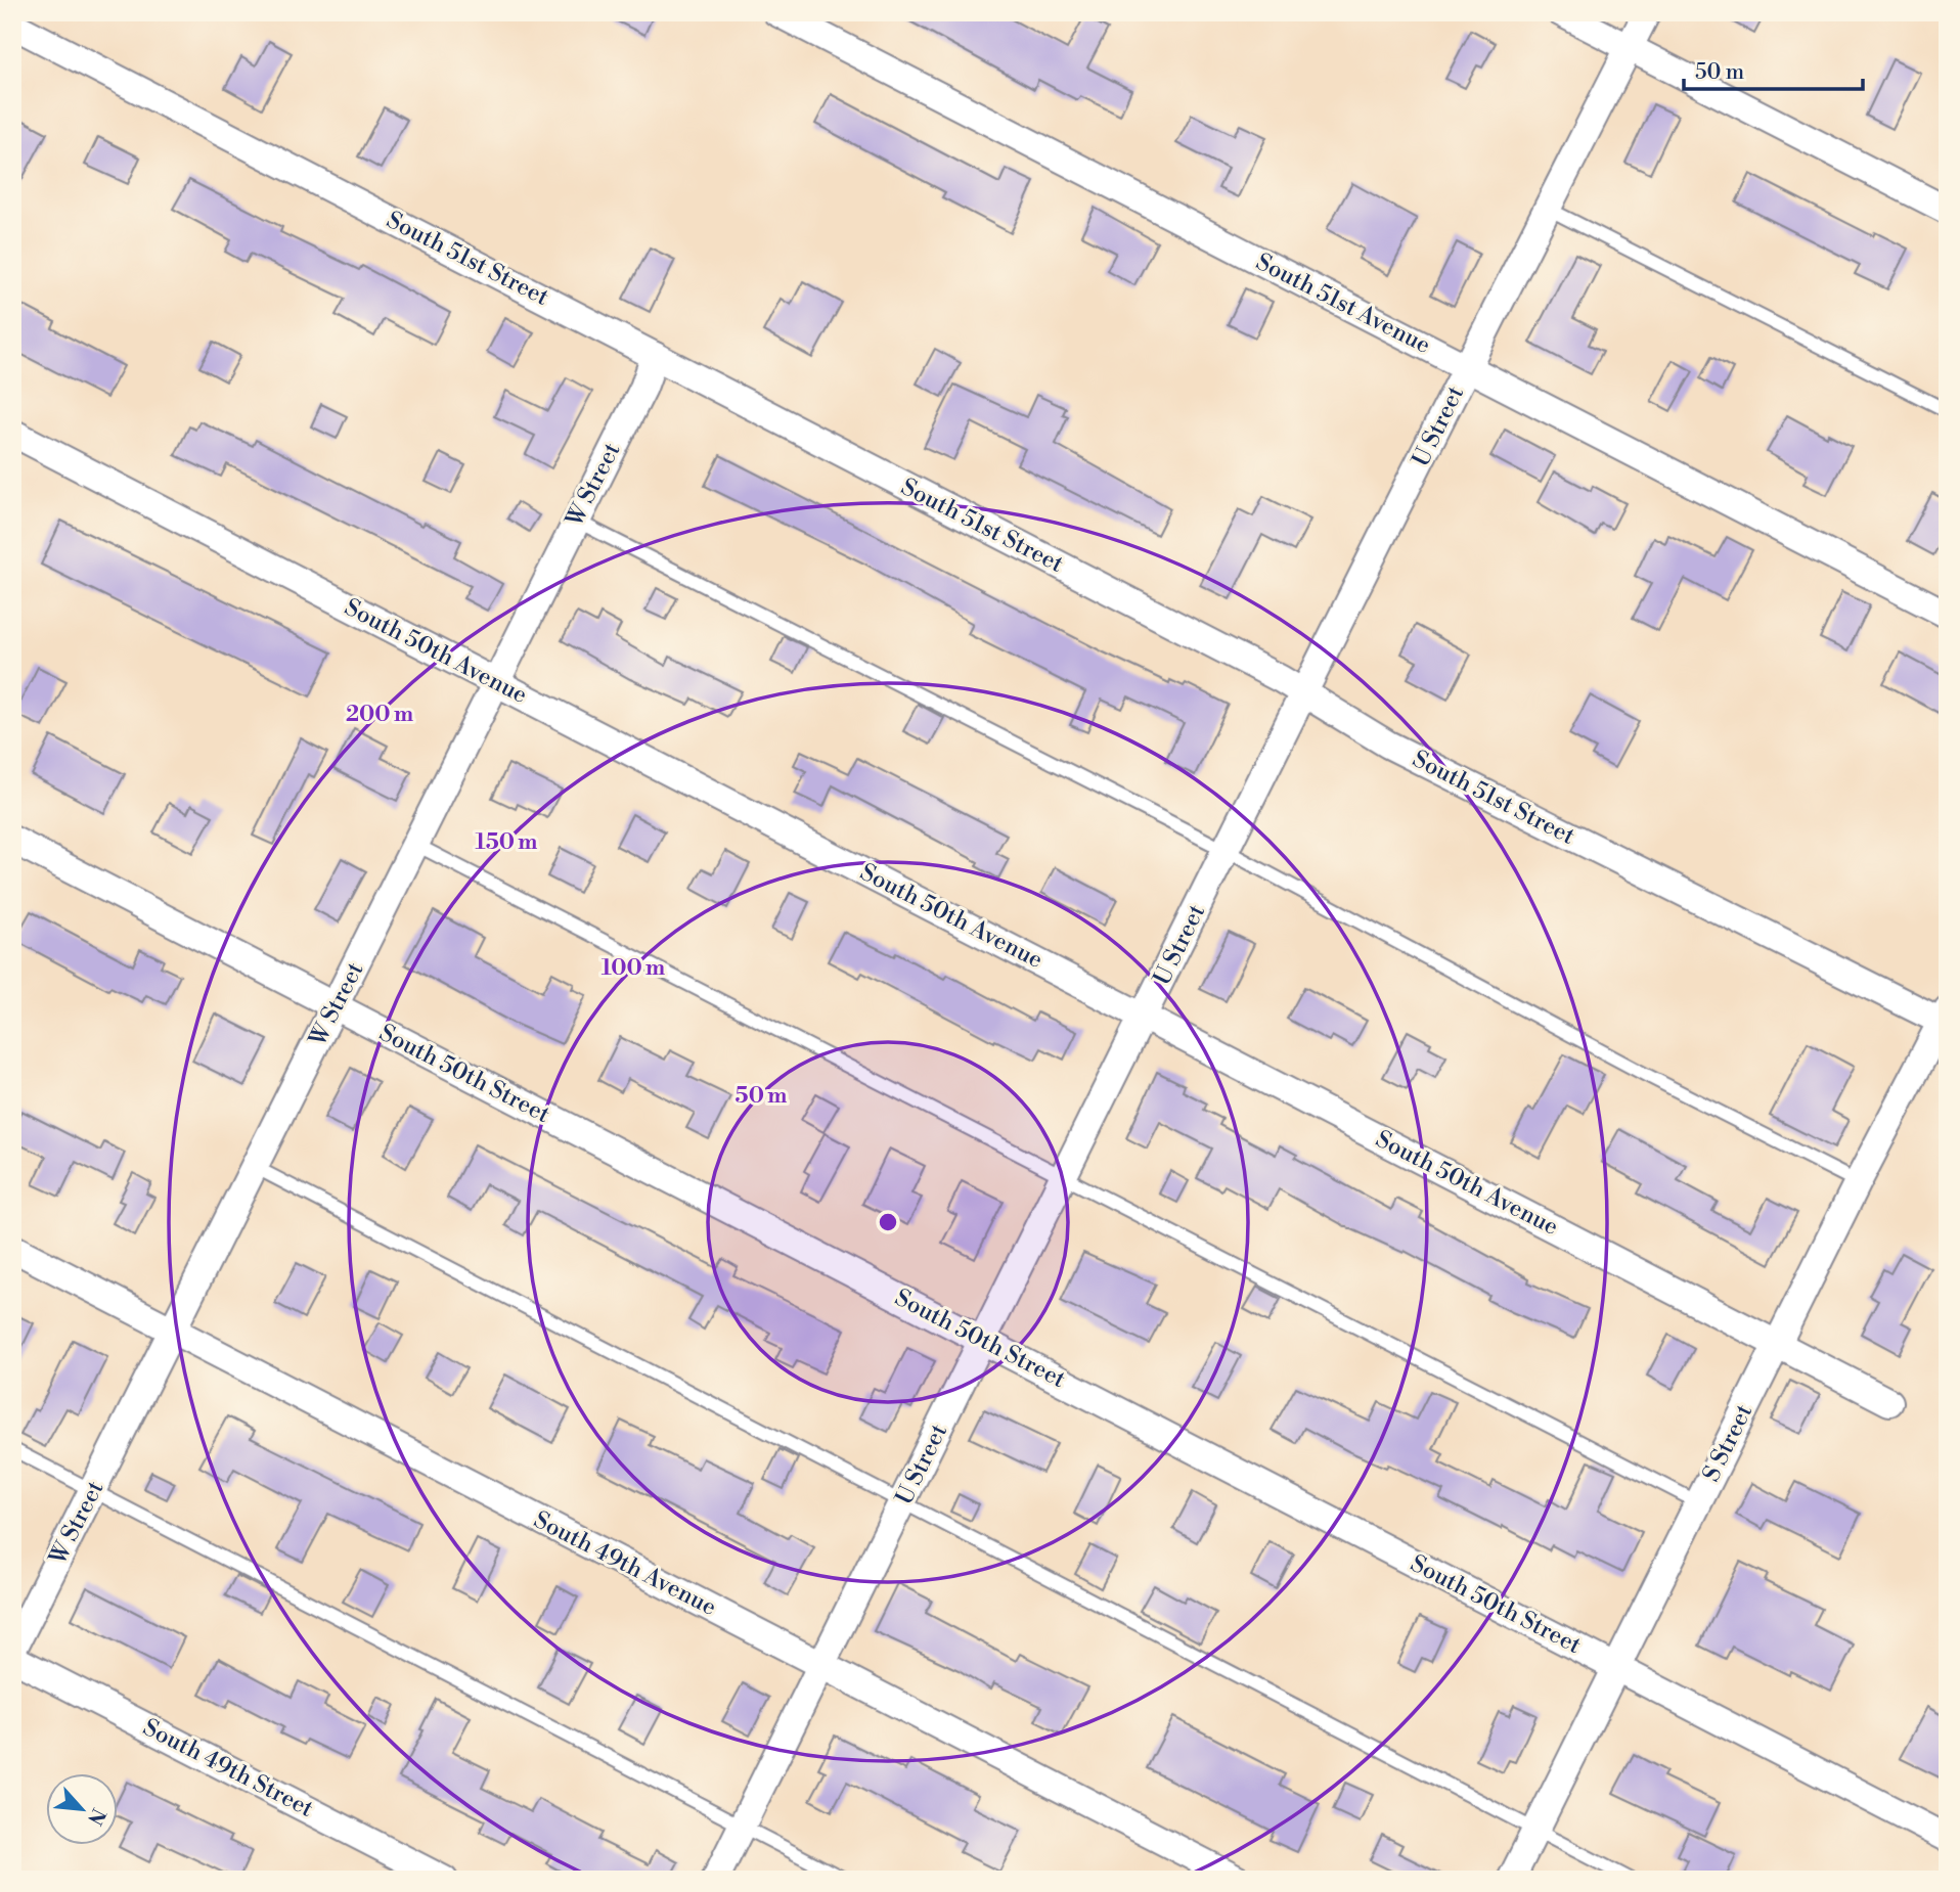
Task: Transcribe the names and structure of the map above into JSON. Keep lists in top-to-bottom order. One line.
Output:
{"streets":{"street":["South 51st Street","South 51st Avenue","U Street","W Street","South 50th Avenue","South 50th Street","S Street","South 49th Avenue","South 49th Street"]},"crossings":[["South 51st Street","U Street"],["South 51st Street","W Street"],["South 51st Street","S Street"],["South 51st Avenue","U Street"],["U Street","South 50th Avenue"],["U Street","South 50th Street"],["U Street","South 49th Avenue"],["W Street","South 50th Avenue"],["W Street","South 50th Street"],["W Street","South 49th Avenue"],["South 50th Avenue","S Street"],["South 50th Street","S Street"]],"scale_bar":"50 m","north":"bottom right","rings":["200 m","150 m","100 m","50 m"]}
